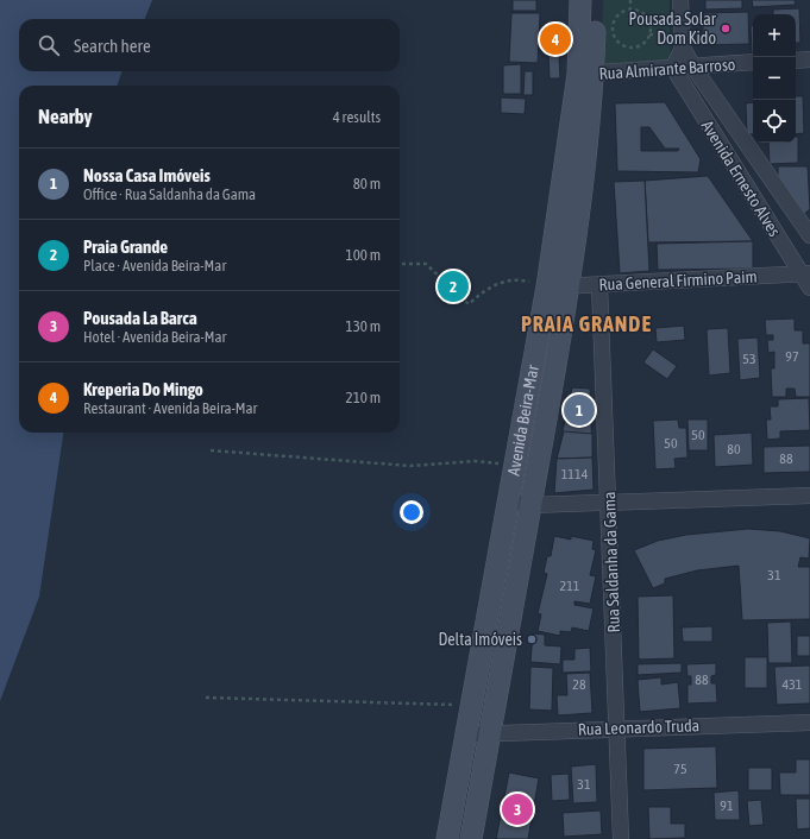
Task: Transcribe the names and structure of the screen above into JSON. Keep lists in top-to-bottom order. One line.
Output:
{"streets":{"street":["Rua Almirante Barroso","Avenida Ernesto Alves","Rua General Firmino Paim","Avenida Beira-Mar","Rua Saldanha da Gama","Rua Leonardo Truda"]},"crossings":[["Rua Almirante Barroso","Avenida Ernesto Alves"],["Rua Almirante Barroso","Avenida Beira-Mar"],["Avenida Ernesto Alves","Rua General Firmino Paim"],["Rua General Firmino Paim","Avenida Beira-Mar"],["Rua General Firmino Paim","Rua Saldanha da Gama"],["Avenida Beira-Mar","Rua Leonardo Truda"],["Rua Saldanha da Gama","Rua Leonardo Truda"]],"districts":["PRAIA GRANDE"],"places":["Pousada Solar Dom Kido","Delta Imóveis"],"house_numbers":["97","53","50","50","80","88","1114","31","211","88","28","431","75","31","91"],"page":{"map_buttons":["+","−"],"search":"Search here","pins":["4","2","1","3"],"heading":["Nearby","4 results"],"list":[{"mark":"1","name":"Nossa Casa Imóveis","note":"Office · Rua Saldanha da Gama","value":"80 m"},{"mark":"2","name":"Praia Grande","note":"Place · Avenida Beira-Mar","value":"100 m"},{"mark":"3","name":"Pousada La Barca","note":"Hotel · Avenida Beira-Mar","value":"130 m"},{"mark":"4","name":"Kreperia Do Mingo","note":"Restaurant · Avenida Beira-Mar","value":"210 m"}]}}
